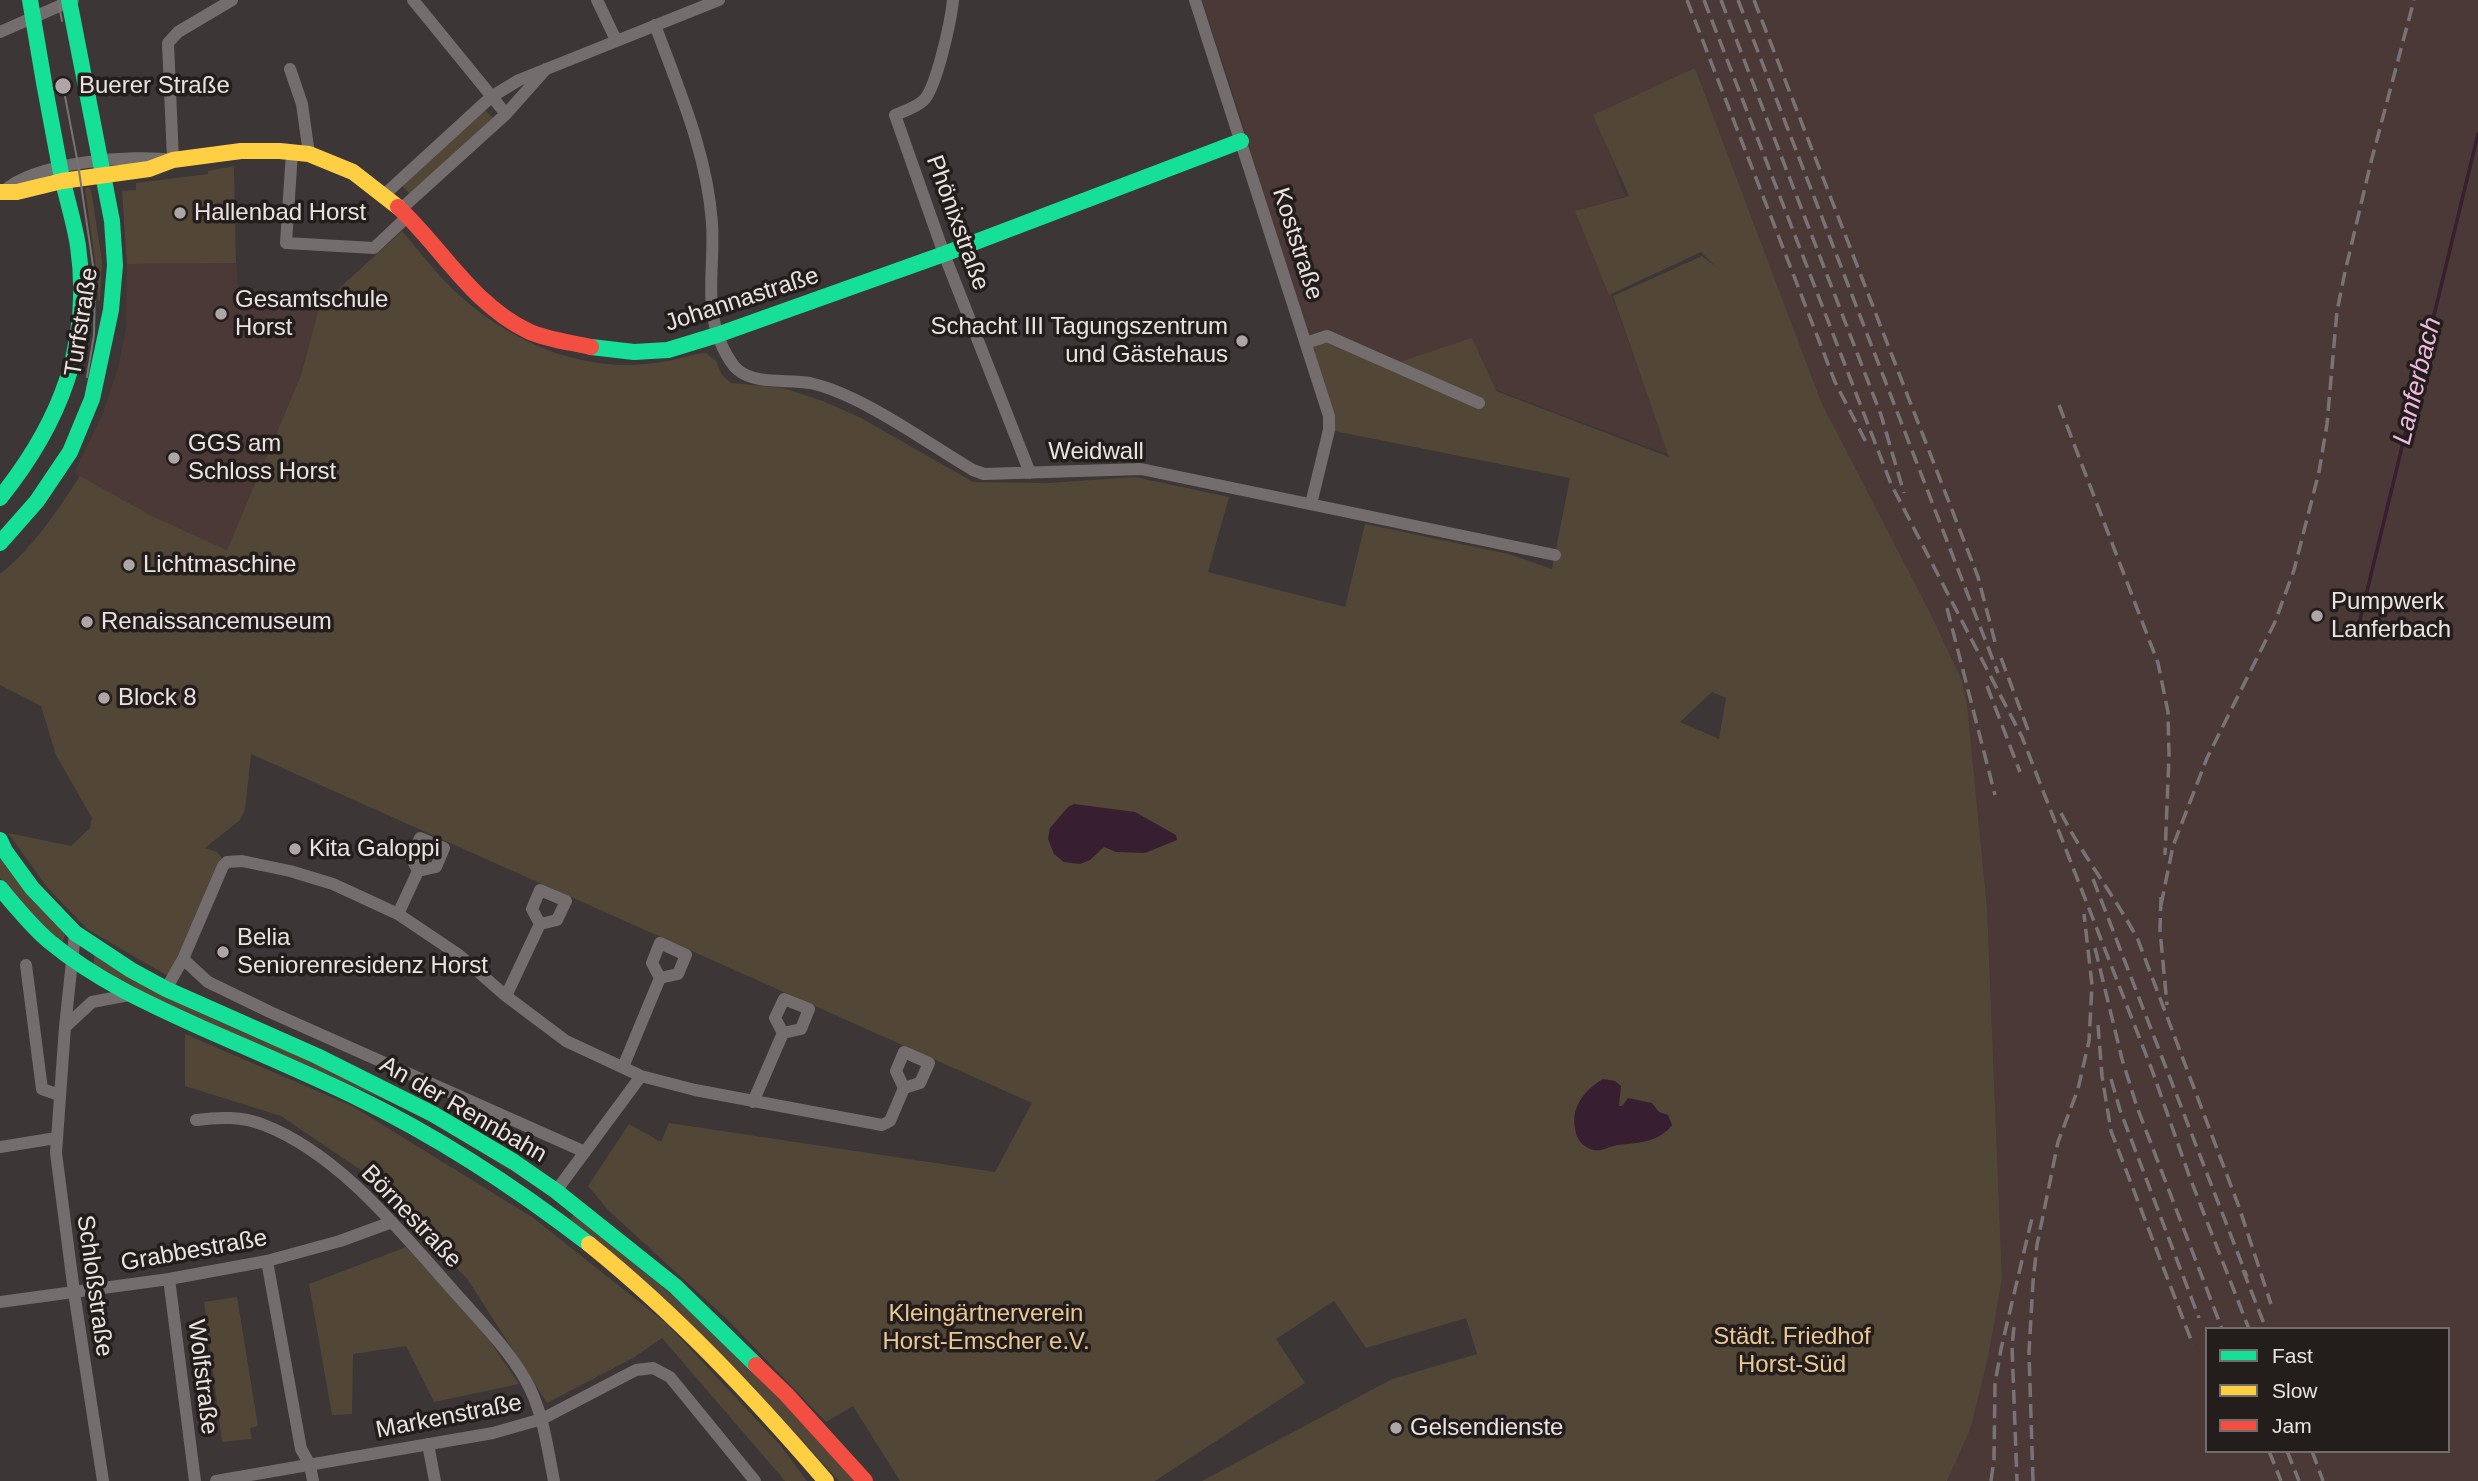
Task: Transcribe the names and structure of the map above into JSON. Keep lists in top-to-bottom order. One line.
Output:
{"streets":{"main road":["Johannastraße","Turfstraße","An der Rennbahn"],"street":["Phönixstraße","Koststraße","Weidwall","Börnestraße","Grabbestraße","Schloßstraße","Wolfstraße","Markenstraße"]},"crossings":[["Phönixstraße","Johannastraße"],["Phönixstraße","Weidwall"],["Koststraße","Johannastraße"],["Koststraße","Weidwall"],["Johannastraße","Turfstraße"],["Johannastraße","Weidwall"],["An der Rennbahn","Schloßstraße"],["Börnestraße","Grabbestraße"],["Börnestraße","Markenstraße"],["Grabbestraße","Schloßstraße"],["Grabbestraße","Wolfstraße"]],"water":["Lanferbach"],"parks":["Kleingärtnerverein Horst-Emscher e.V.","Städt. Friedhof Horst-Süd"],"places":["Buerer Straße","Hallenbad Horst","Gesamtschule Horst","Schacht III Tagungszentrum und Gästehaus","GGS am Schloss Horst","Lichtmaschine","Pumpwerk Lanferbach","Renaissancemuseum","Block 8","Kita Galoppi","Belia Seniorenresidenz Horst","Gelsendienste"],"legend":["Fast","Slow","Jam"]}
